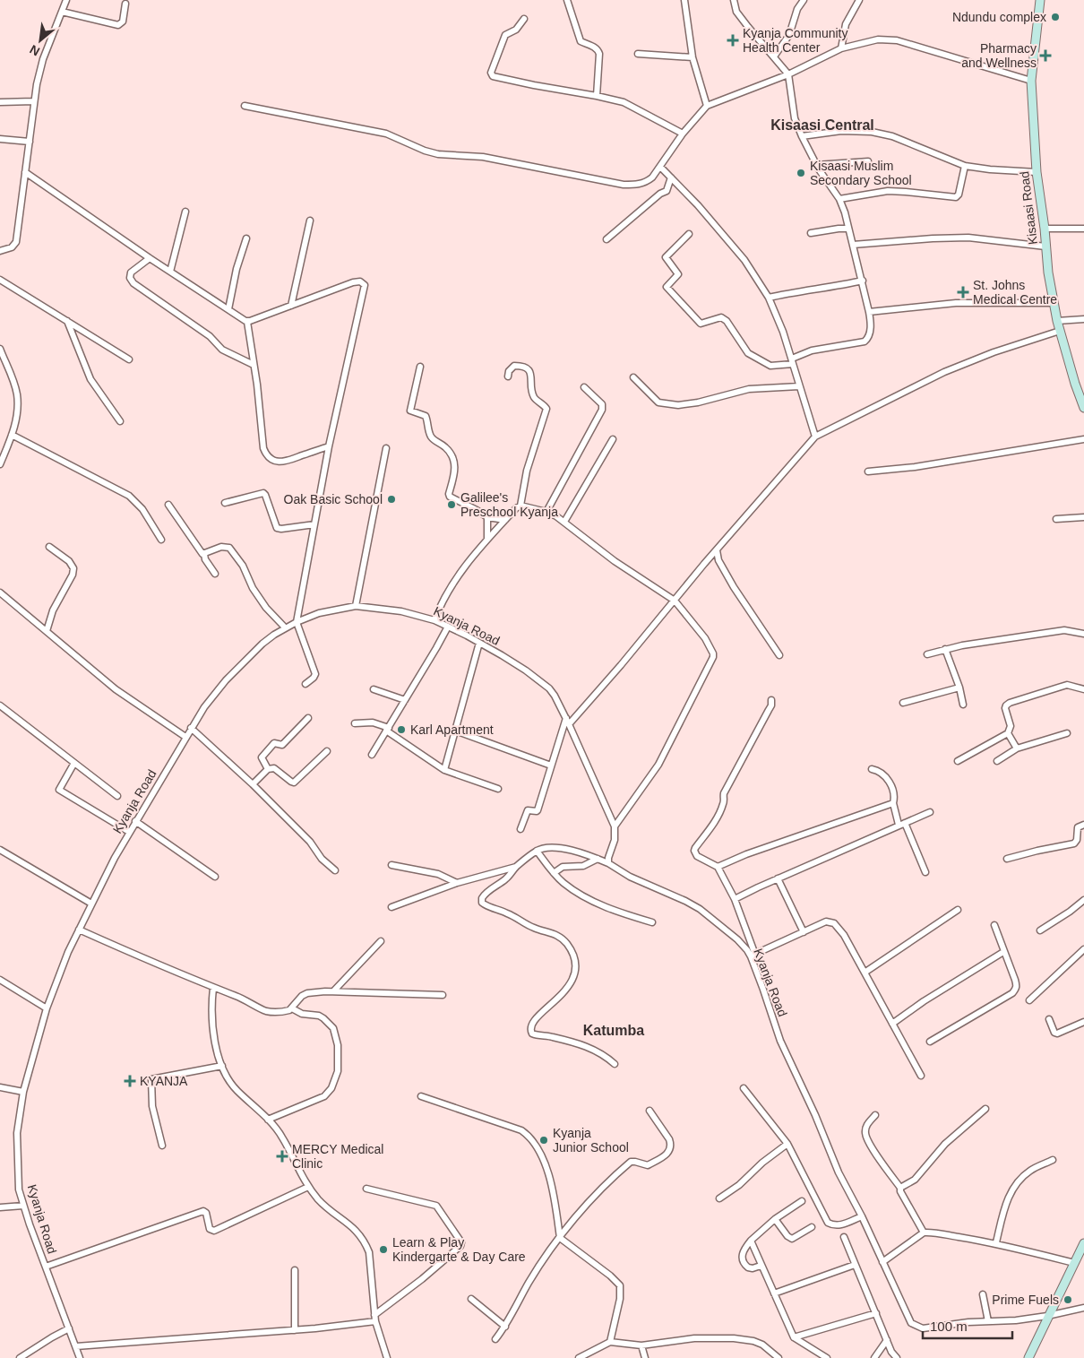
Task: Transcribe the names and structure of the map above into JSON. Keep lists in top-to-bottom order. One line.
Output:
{"streets":{"main road":["Kisaasi Road"],"street":["Kyanja Road"]},"districts":["Kisaasi Central","Katumba"],"places":{"other":["Ndundu complex","Kisaasi Muslim Secondary School","Oak Basic School","Galilee's Preschool Kyanja","Karl Apartment","Kyanja Junior School","Learn & Play Kindergarte & Day Care","Prime Fuels"],"health":["Kyanja Community Health Center","Pharmacy and Wellness","St. Johns Medical Centre","KYANJA","MERCY Medical Clinic"]},"scale_bar":"100 m","north":"bottom left"}
